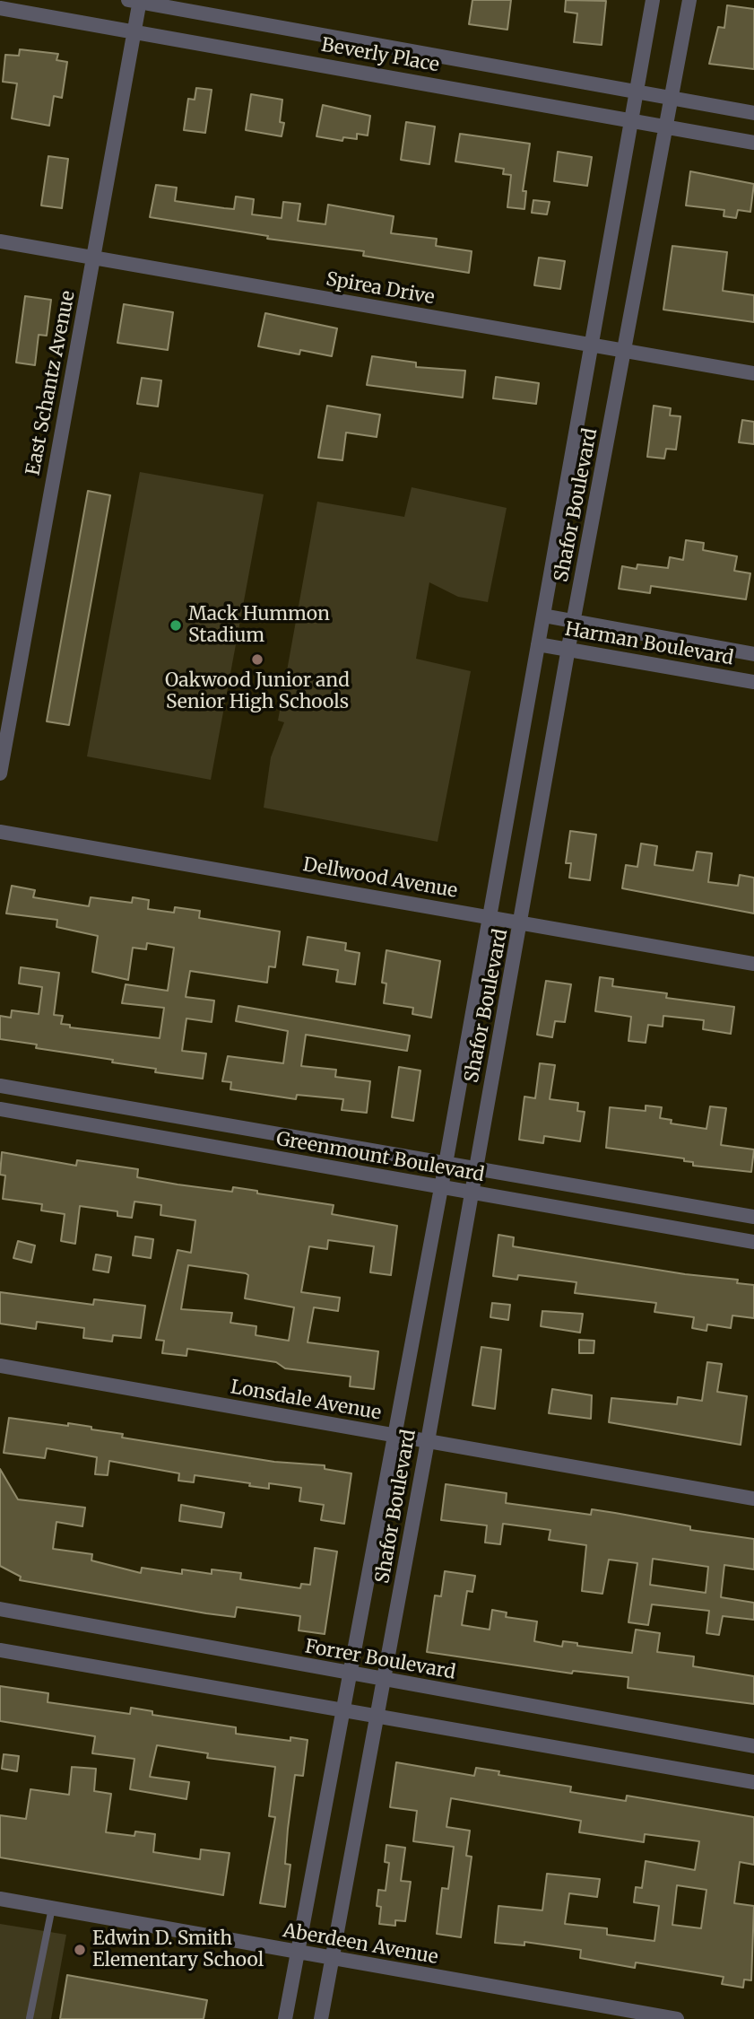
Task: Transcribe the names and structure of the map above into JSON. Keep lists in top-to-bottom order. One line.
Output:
{"streets":{"street":["Beverly Place","Spirea Drive","East Schantz Avenue","Shafor Boulevard","Harman Boulevard","Dellwood Avenue","Greenmount Boulevard","Lonsdale Avenue","Forrer Boulevard","Aberdeen Avenue"]},"crossings":[["Beverly Place","East Schantz Avenue"],["Beverly Place","Shafor Boulevard"],["Spirea Drive","East Schantz Avenue"],["Spirea Drive","Shafor Boulevard"],["Shafor Boulevard","Harman Boulevard"],["Shafor Boulevard","Dellwood Avenue"],["Shafor Boulevard","Greenmount Boulevard"],["Shafor Boulevard","Lonsdale Avenue"],["Shafor Boulevard","Forrer Boulevard"],["Shafor Boulevard","Aberdeen Avenue"]],"places":["Mack Hummon Stadium","Oakwood Junior and Senior High Schools","Edwin D. Smith Elementary School"]}
